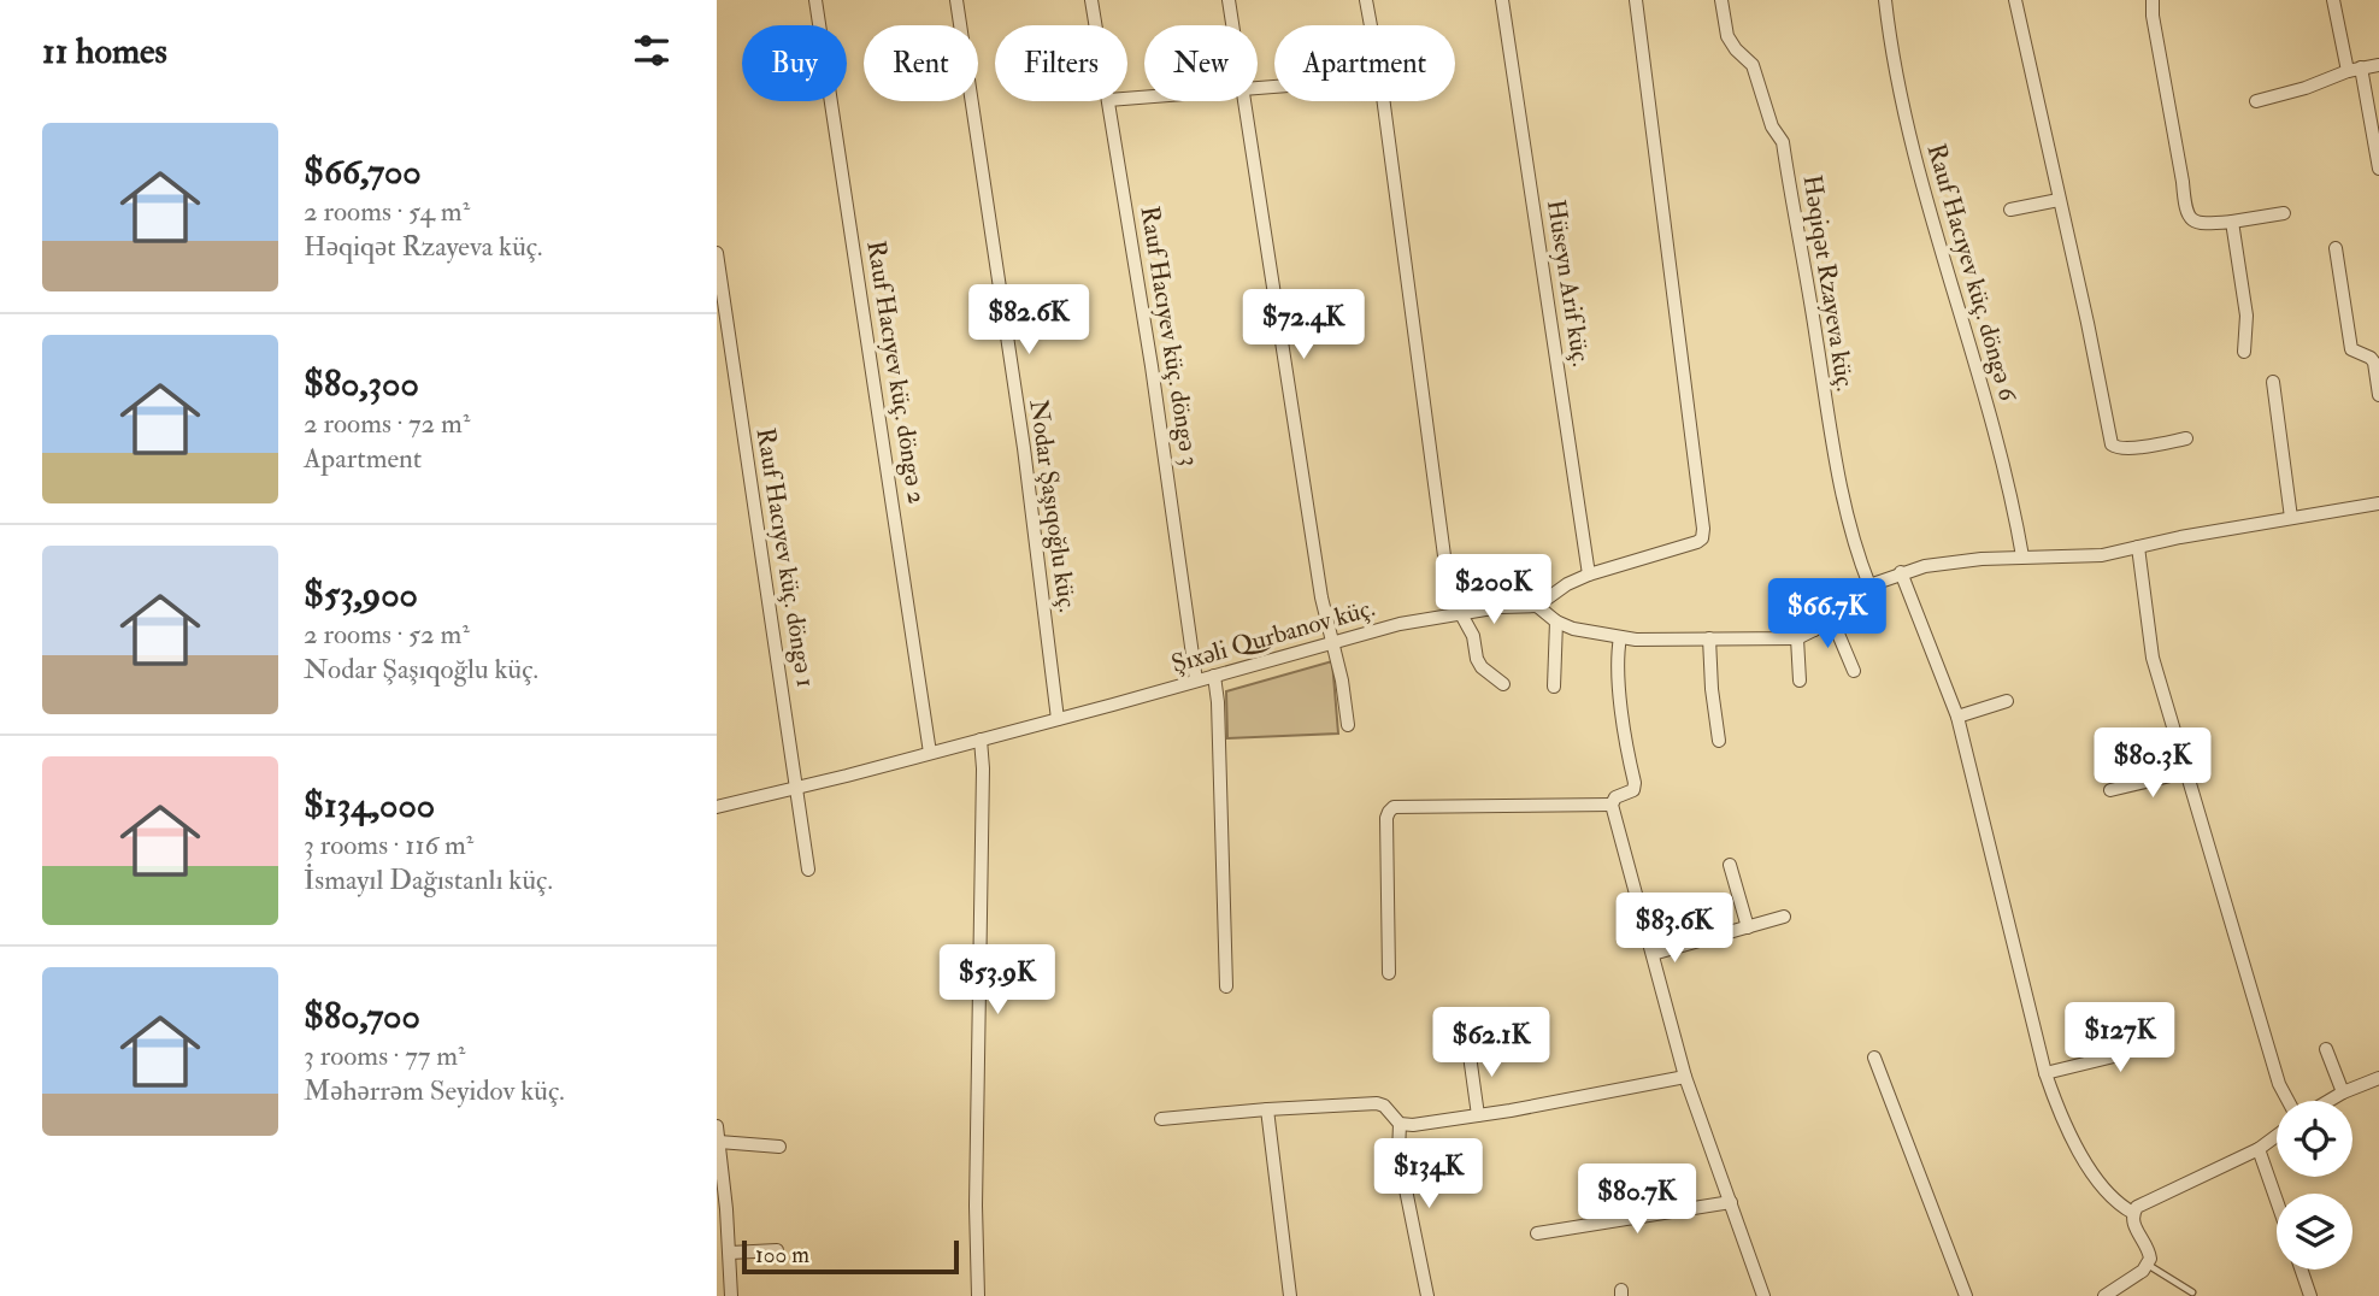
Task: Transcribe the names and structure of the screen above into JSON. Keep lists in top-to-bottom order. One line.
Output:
{"streets":{"street":["Rauf Hacıyev küç. döngə 6","Hüseyn Arif küç.","Həqiqət Rzayeva küç.","Rauf Hacıyev küç. döngə 3","Rauf Hacıyev küç. döngə 2","Nodar Şaşıqoğlu küç.","Rauf Hacıyev küç. döngə 1","Şıxəli Qurbanov küç."]},"crossings":[["Rauf Hacıyev küç. döngə 3","Şıxəli Qurbanov küç."],["Rauf Hacıyev küç. döngə 2","Şıxəli Qurbanov küç."],["Nodar Şaşıqoğlu küç.","Şıxəli Qurbanov küç."],["Rauf Hacıyev küç. döngə 1","Şıxəli Qurbanov küç."]],"scale_bar":"100 m","page":{"heading":"11 homes","chip":["Buy","Rent","Filters","New","Apartment"],"list":[{"name":"$66,700","note":"2 rooms · 54 m² · Həqiqət Rzayeva küç."},{"name":"$80,300","note":"2 rooms · 72 m² · Apartment"},{"name":"$53,900","note":"2 rooms · 52 m² · Nodar Şaşıqoğlu küç."},{"name":"$134,000","note":"3 rooms · 116 m² · İsmayıl Dağıstanlı küç."},{"name":"$80,700","note":"3 rooms · 77 m² · Məhərrəm Seyidov küç."}],"price":["$82.6K","$72.4K","$200K","$66.7K","$80.3K","$83.6K","$53.9K","$127K","$62.1K","$134K","$80.7K"],"scale":"100 m"}}
